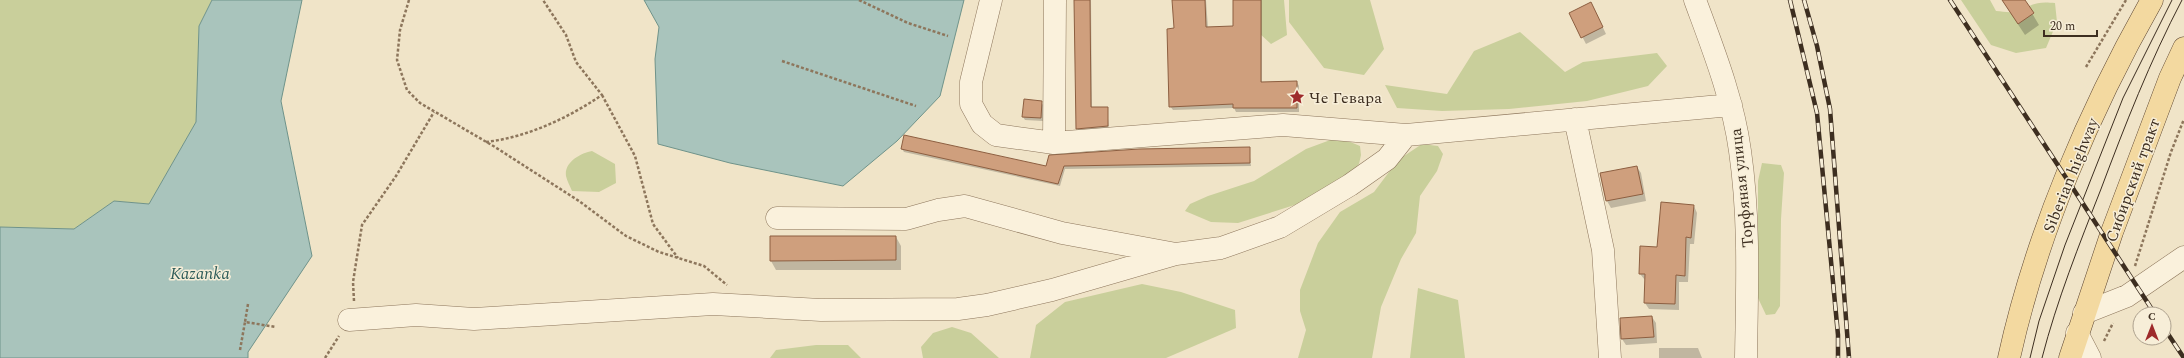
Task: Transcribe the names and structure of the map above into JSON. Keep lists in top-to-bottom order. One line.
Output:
{"streets":{"main road":["Siberian highway","Сибирский тракт"],"street":["Торфяная улица"]},"water":["Kazanka"],"places":{"place":["Че Гевара"]},"scale_bar":"20 m","north":"top"}
